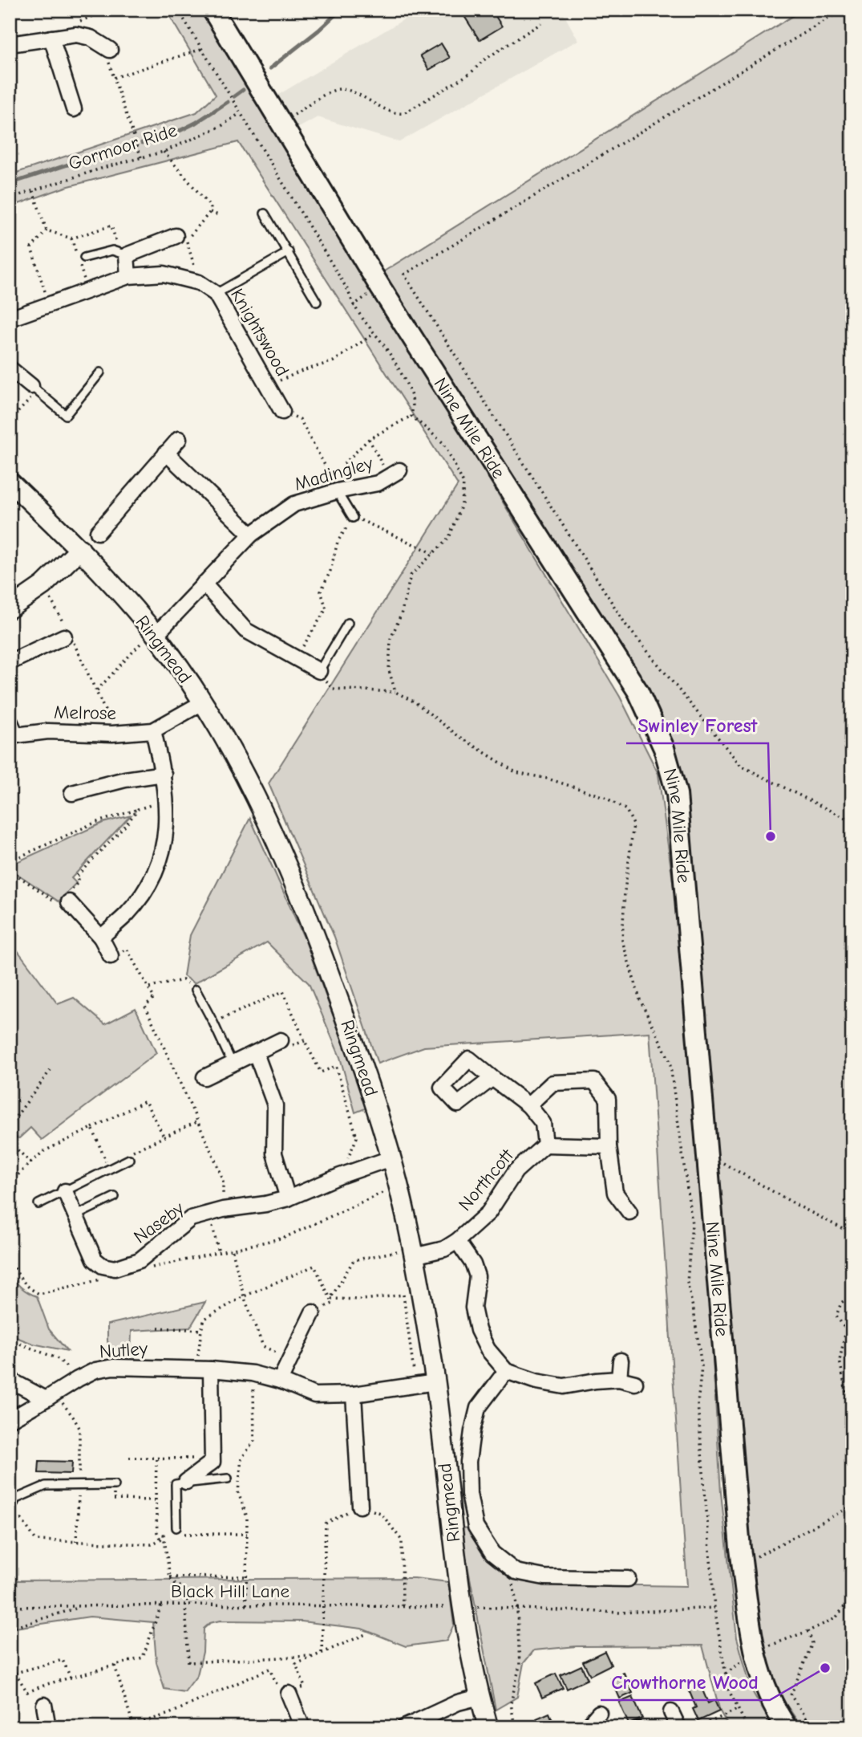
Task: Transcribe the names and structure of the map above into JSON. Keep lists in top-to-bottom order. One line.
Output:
{"streets":{"main road":["Nine Mile Ride"],"street":["Knightswood","Madingley","Ringmead","Melrose","Northcott","Naseby","Nutley"],"path":["Gormoor Ride","Black Hill Lane"]},"crossings":[["Madingley","Ringmead"],["Ringmead","Melrose"],["Ringmead","Northcott"],["Ringmead","Naseby"],["Ringmead","Nutley"]],"places":["Swinley Forest","Crowthorne Wood"]}
